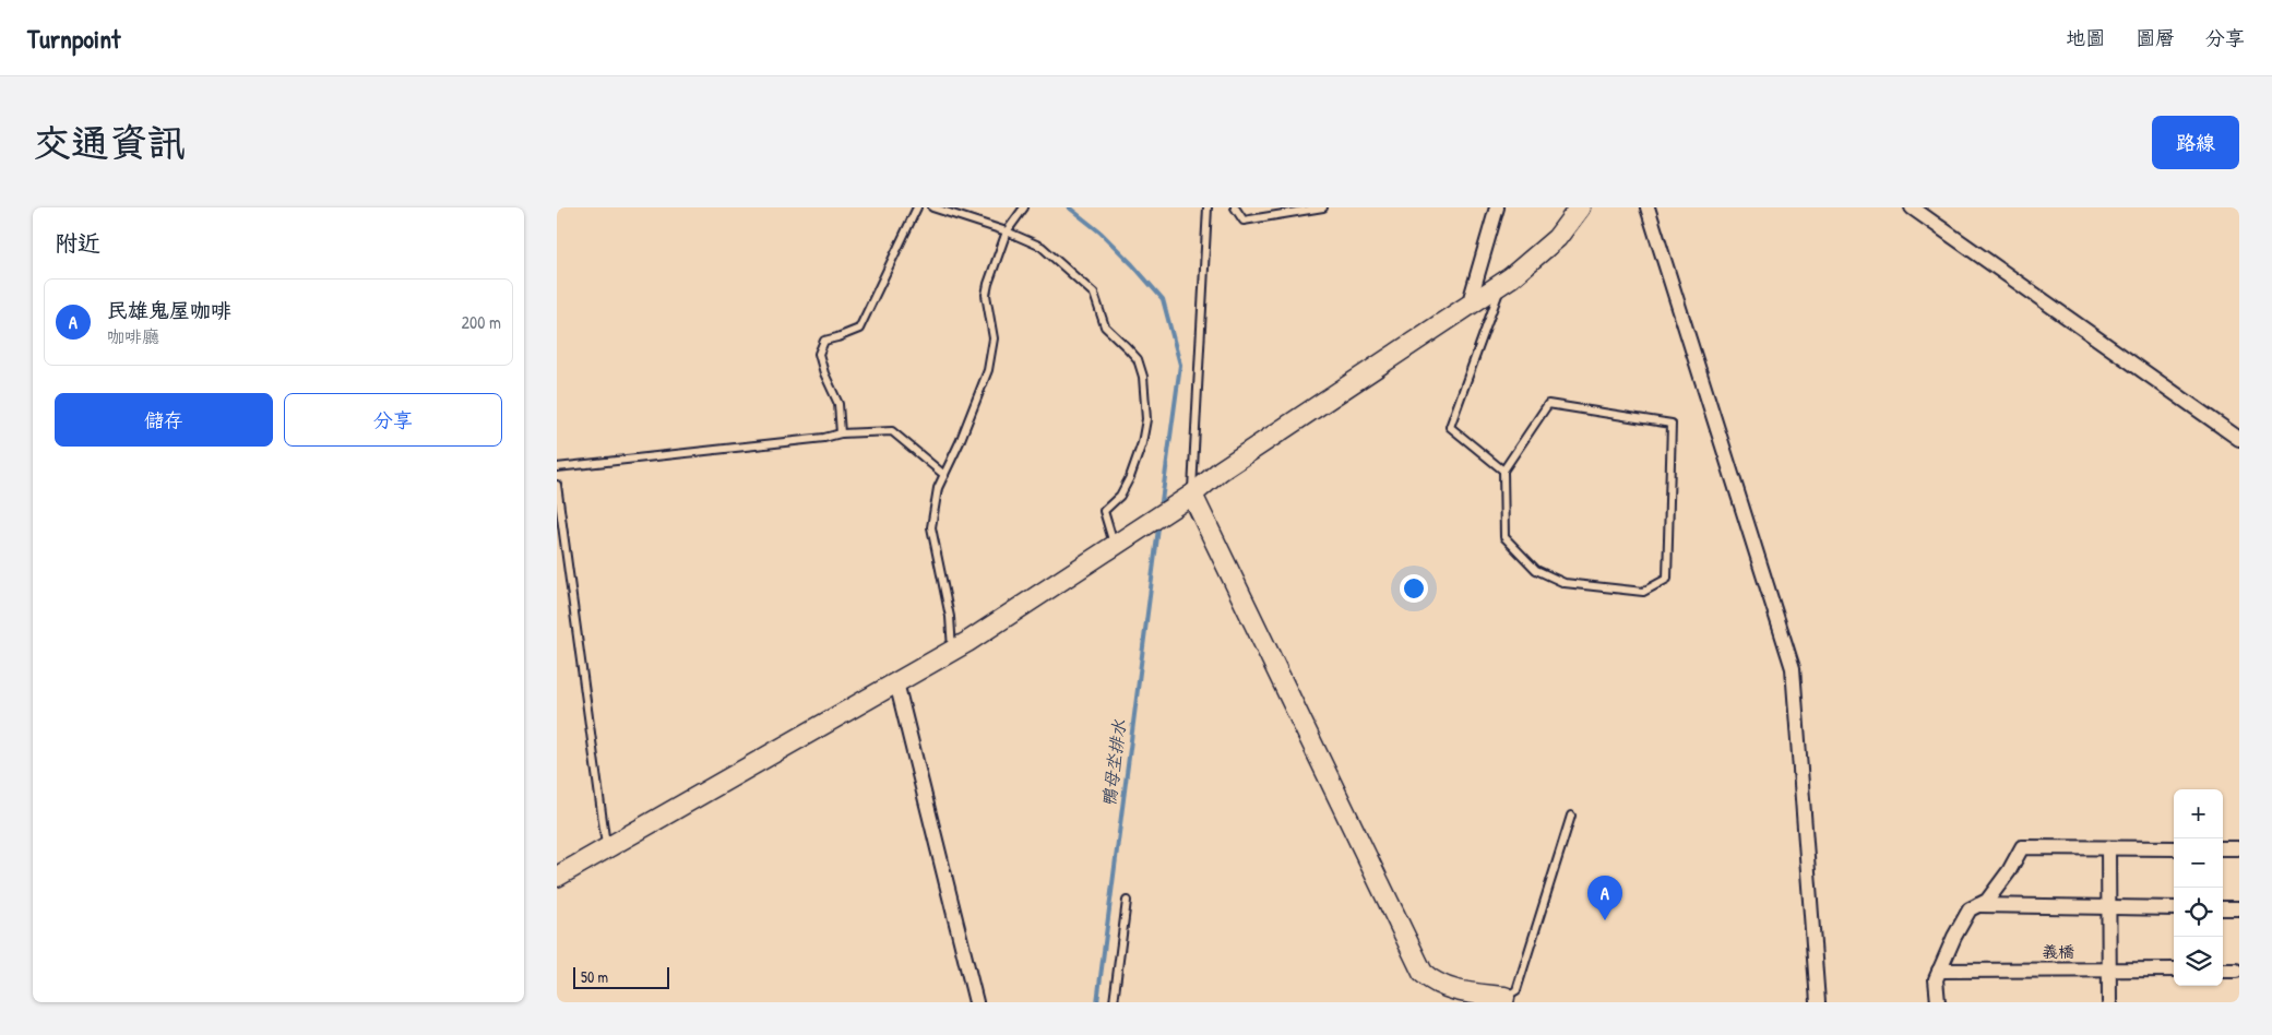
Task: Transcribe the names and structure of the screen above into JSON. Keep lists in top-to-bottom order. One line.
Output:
{"streets":{"street":["義橋"]},"water":["鴨母坔排水"],"scale_bar":"50 m","page":{"header":"Turnpoint","nav":["地圖","圖層","分享"],"buttons":["路線",["儲存","分享"]],"title":"交通資訊","heading":"附近","list":[{"mark":"A","name":"民雄鬼屋咖啡","note":"咖啡廳","value":"200 m"}],"map_buttons":["+","−"],"pins":"A","scale":"50 m"}}
